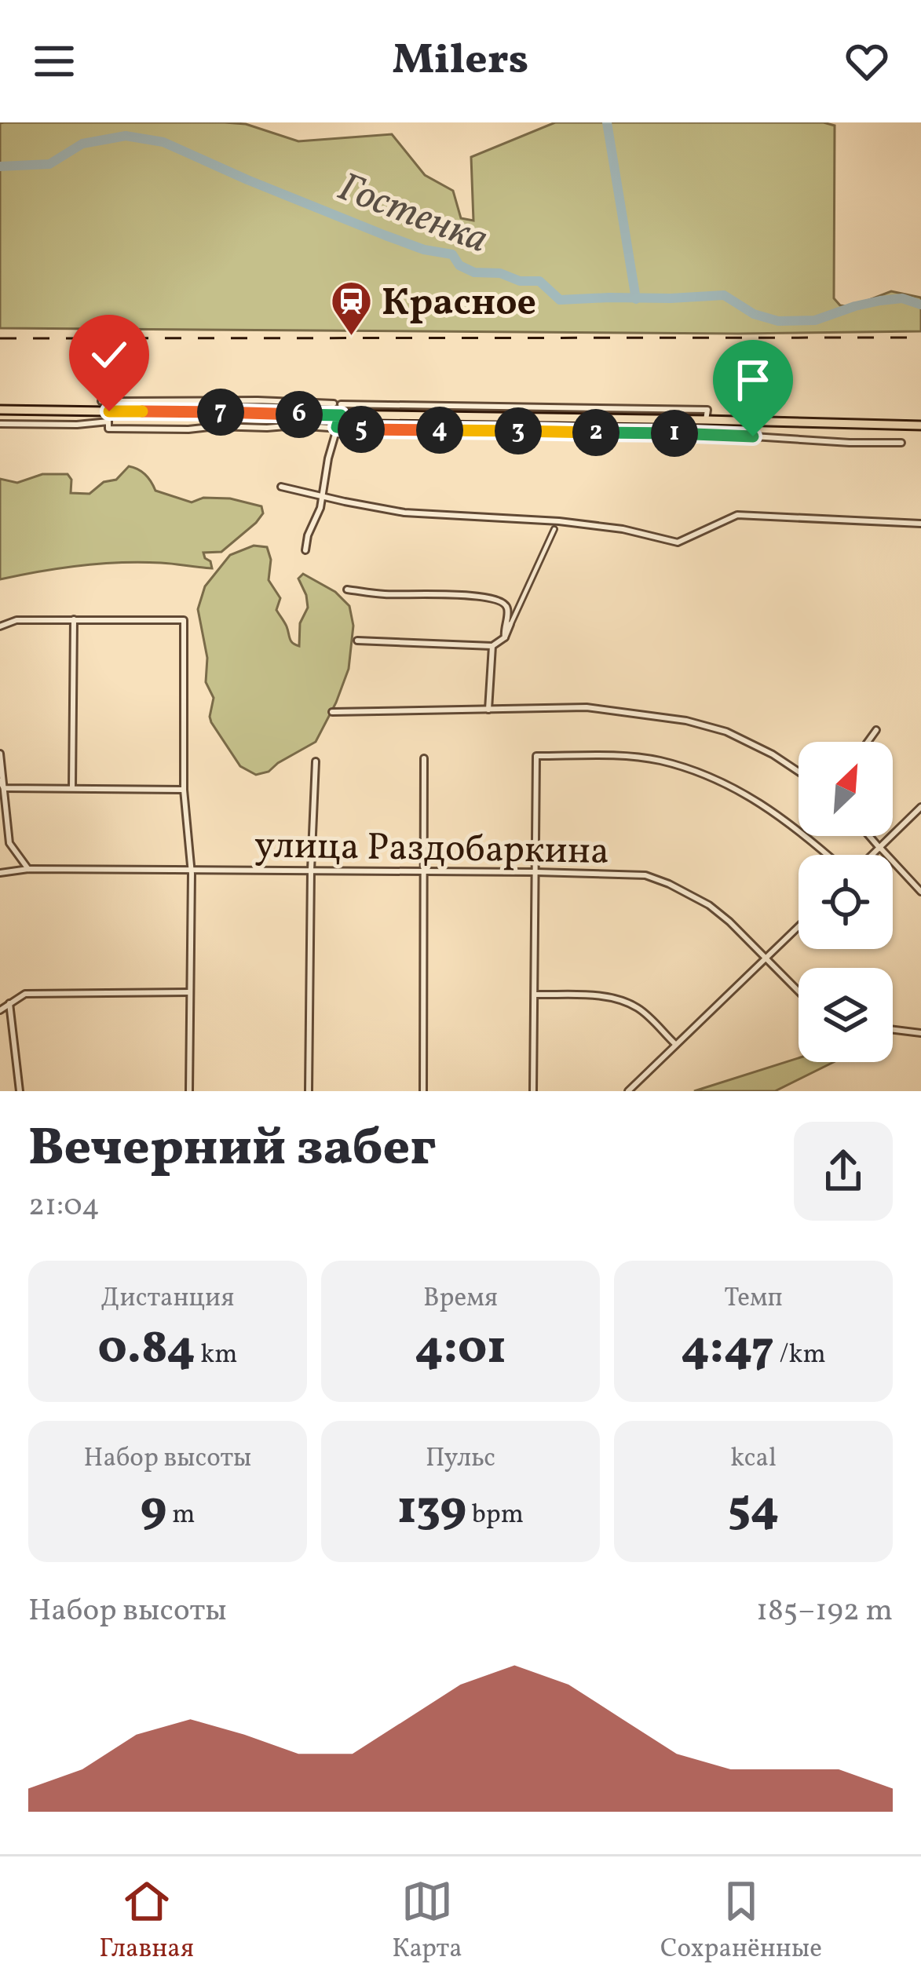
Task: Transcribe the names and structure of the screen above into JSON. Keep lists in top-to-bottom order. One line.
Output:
{"streets":{"street":["улица Раздобаркина"]},"water":["Гостенка"],"places":{"station":["Красное"]},"north":"top right","page":{"header":"Milers","pins":["7","6","5","4","3","2","1"],"heading":["Вечерний забег","21:04"],"stats":[["Дистанция","0.84 km"],["Время","4:01"],["Темп","4:47 /km"],["Набор высоты","9 m"],["Пульс","139 bpm"],["kcal","54"]],"chart":["Набор высоты","185–192 m"],"tabs":["Главная","Карта","Сохранённые"]}}
